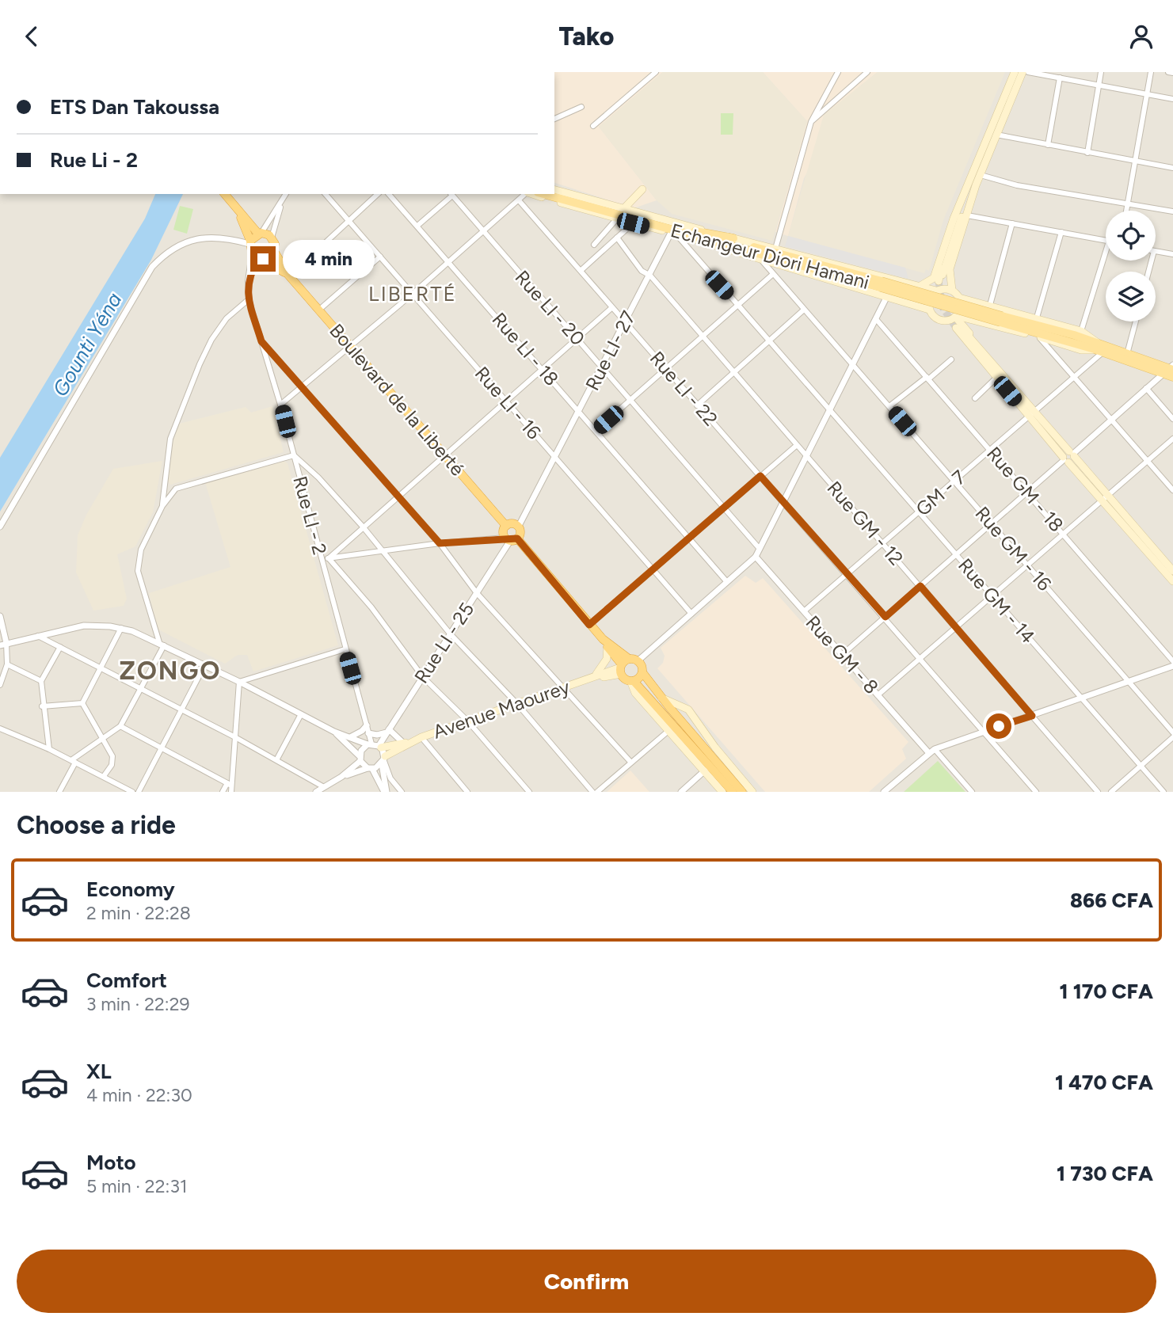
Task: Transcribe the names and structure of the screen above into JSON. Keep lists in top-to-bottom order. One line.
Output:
{"streets":{"highway":["Boulevard de la Liberté"],"main road":["Echangeur Diori Hamani","Avenue Maourey"],"street":["Rue LI - 20","Rue LI - 18","Rue LI- 27","Rue LI - 22","Rue LI - 16","Rue GM - 18","GM - 7","Rue LI - 2","Rue GM - 12","Rue GM - 16","Rue GM - 14","Rue LI - 25","Rue GM - 8"]},"crossings":[["Echangeur Diori Hamani","GM - 7"],["Rue LI - 20","Rue LI- 27"],["Rue LI - 18","Rue LI- 27"],["Rue LI- 27","Rue LI - 22"],["Rue LI- 27","Boulevard de la Liberté"],["Rue LI- 27","Rue LI - 16"],["Rue LI- 27","Rue GM - 12"],["Rue LI- 27","Rue GM - 14"],["Rue LI- 27","Rue LI - 25"],["Rue LI - 22","GM - 7"],["Boulevard de la Liberté","Rue LI - 2"],["Boulevard de la Liberté","Rue LI - 25"],["Rue GM - 18","GM - 7"],["GM - 7","Rue GM - 12"],["GM - 7","Rue GM - 16"],["GM - 7","Rue GM - 14"],["GM - 7","Rue GM - 8"],["Rue LI - 2","Rue LI - 25"],["Rue LI - 2","Avenue Maourey"],["Rue LI - 25","Avenue Maourey"]],"districts":["LIBERTÉ","ZONGO"],"water":["Gounti Yéna"],"page":{"header":"Tako","banner":["ETS Dan Takoussa","Rue Li - 2"],"bubble":"4 min","heading":"Choose a ride","list":[{"name":"Economy","note":"2 min · 22:28","value":"866 CFA"},{"name":"Comfort","note":"3 min · 22:29","value":"1 170 CFA"},{"name":"XL","note":"4 min · 22:30","value":"1 470 CFA"},{"name":"Moto","note":"5 min · 22:31","value":"1 730 CFA"}],"buttons":"Confirm"}}
